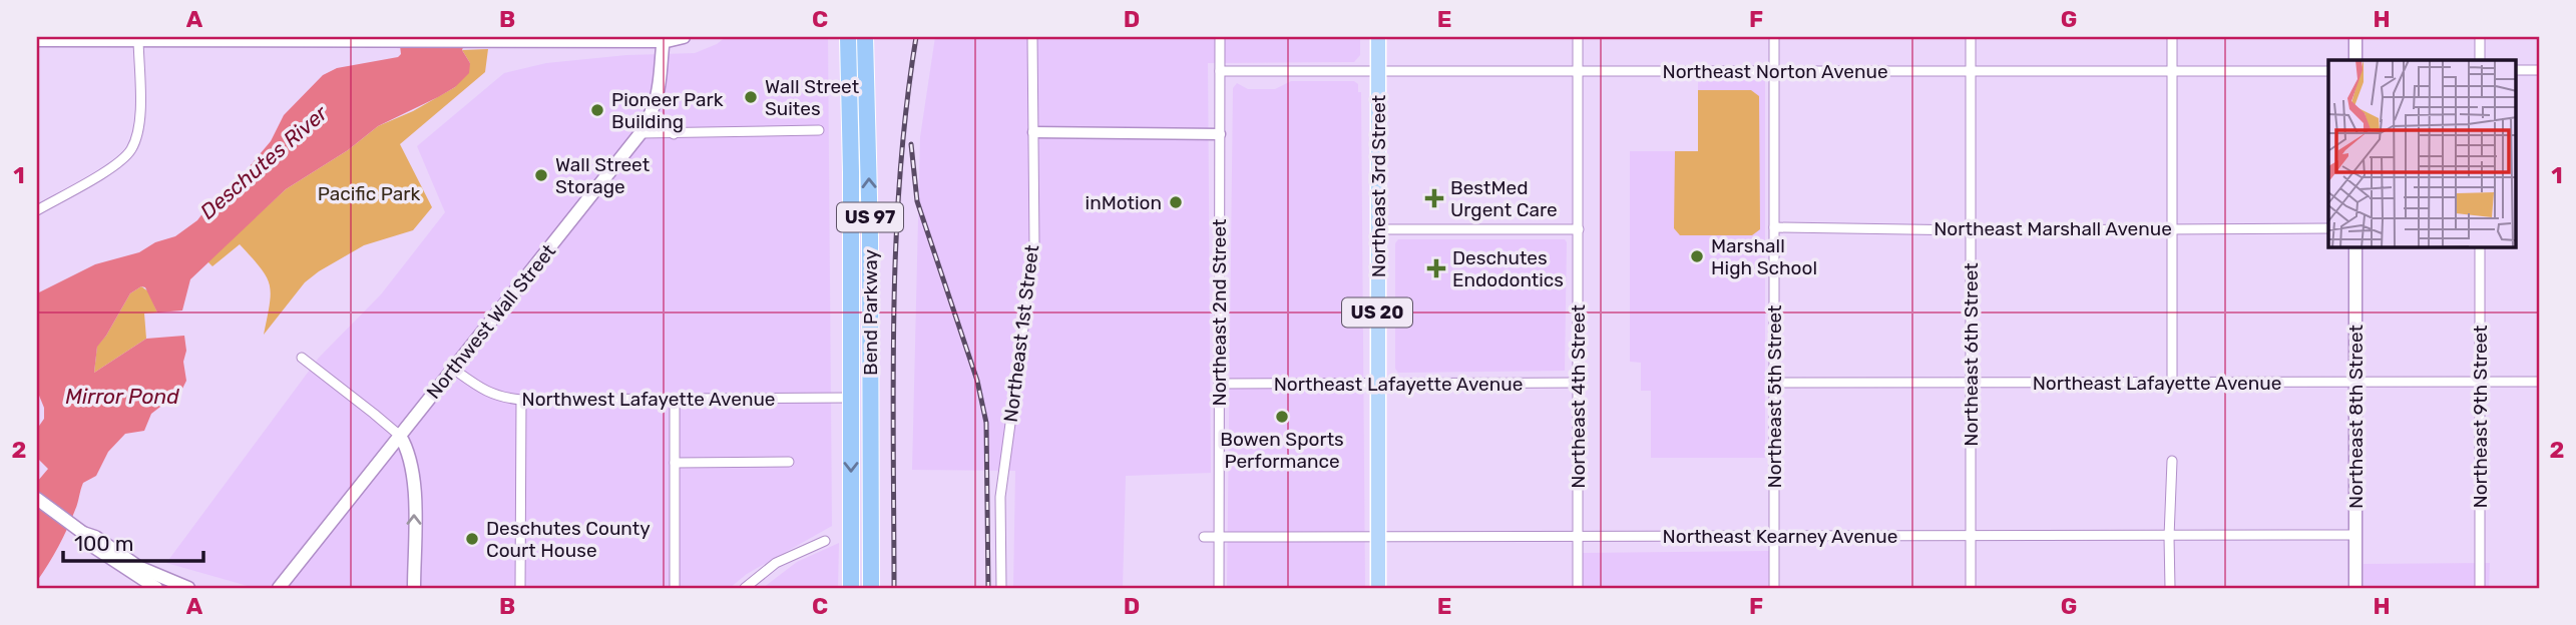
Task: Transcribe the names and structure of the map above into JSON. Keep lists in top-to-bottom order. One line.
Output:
{"streets":{"highway":["US 97","Bend Parkway"],"main road":["Northeast 3rd Street","US 20","Northwest Wall Street","Northeast 8th Street"],"street":["Northeast Norton Avenue","Northeast Marshall Avenue","Northeast 2nd Street","Northeast 1st Street","Northeast 6th Street","Northeast Lafayette Avenue","Northeast 4th Street","Northeast 5th Street","Northwest Lafayette Avenue","Northeast 9th Street","Northeast Kearney Avenue"]},"crossings":[["Northeast Norton Avenue","Northeast 3rd Street"],["Northeast Norton Avenue","Northeast 2nd Street"],["Northeast Norton Avenue","Northeast 6th Street"],["Northeast Norton Avenue","Northeast 4th Street"],["Northeast Norton Avenue","Northeast 5th Street"],["Northeast 3rd Street","Northeast Lafayette Avenue"],["Northeast 3rd Street","Northeast Kearney Avenue"],["Northeast Marshall Avenue","Northeast 6th Street"],["Northeast Marshall Avenue","Northeast 5th Street"],["Bend Parkway","Northwest Lafayette Avenue"],["Northeast 2nd Street","Northeast Lafayette Avenue"],["Northeast 2nd Street","Northeast Kearney Avenue"],["Northwest Wall Street","Northwest Lafayette Avenue"],["Northeast 6th Street","Northeast Lafayette Avenue"],["Northeast 6th Street","Northeast Kearney Avenue"],["Northeast Lafayette Avenue","Northeast 4th Street"],["Northeast Lafayette Avenue","Northeast 5th Street"],["Northeast Lafayette Avenue","Northeast 8th Street"],["Northeast Lafayette Avenue","Northeast 9th Street"],["Northeast 4th Street","Northeast Kearney Avenue"],["Northeast 5th Street","Northeast Kearney Avenue"],["Northeast 8th Street","Northeast Kearney Avenue"]],"water":["Deschutes River","Mirror Pond"],"parks":["Pacific Park"],"places":{"other":["Wall Street Suites","Pioneer Park Building","Wall Street Storage","inMotion","Marshall High School","Bowen Sports Performance","Deschutes County Court House"],"health":["BestMed Urgent Care","Deschutes Endodontics"]},"scale_bar":"100 m","grid":{"columns":["A","B","C","D","E","F","G","H"],"rows":["1","2"]}}
